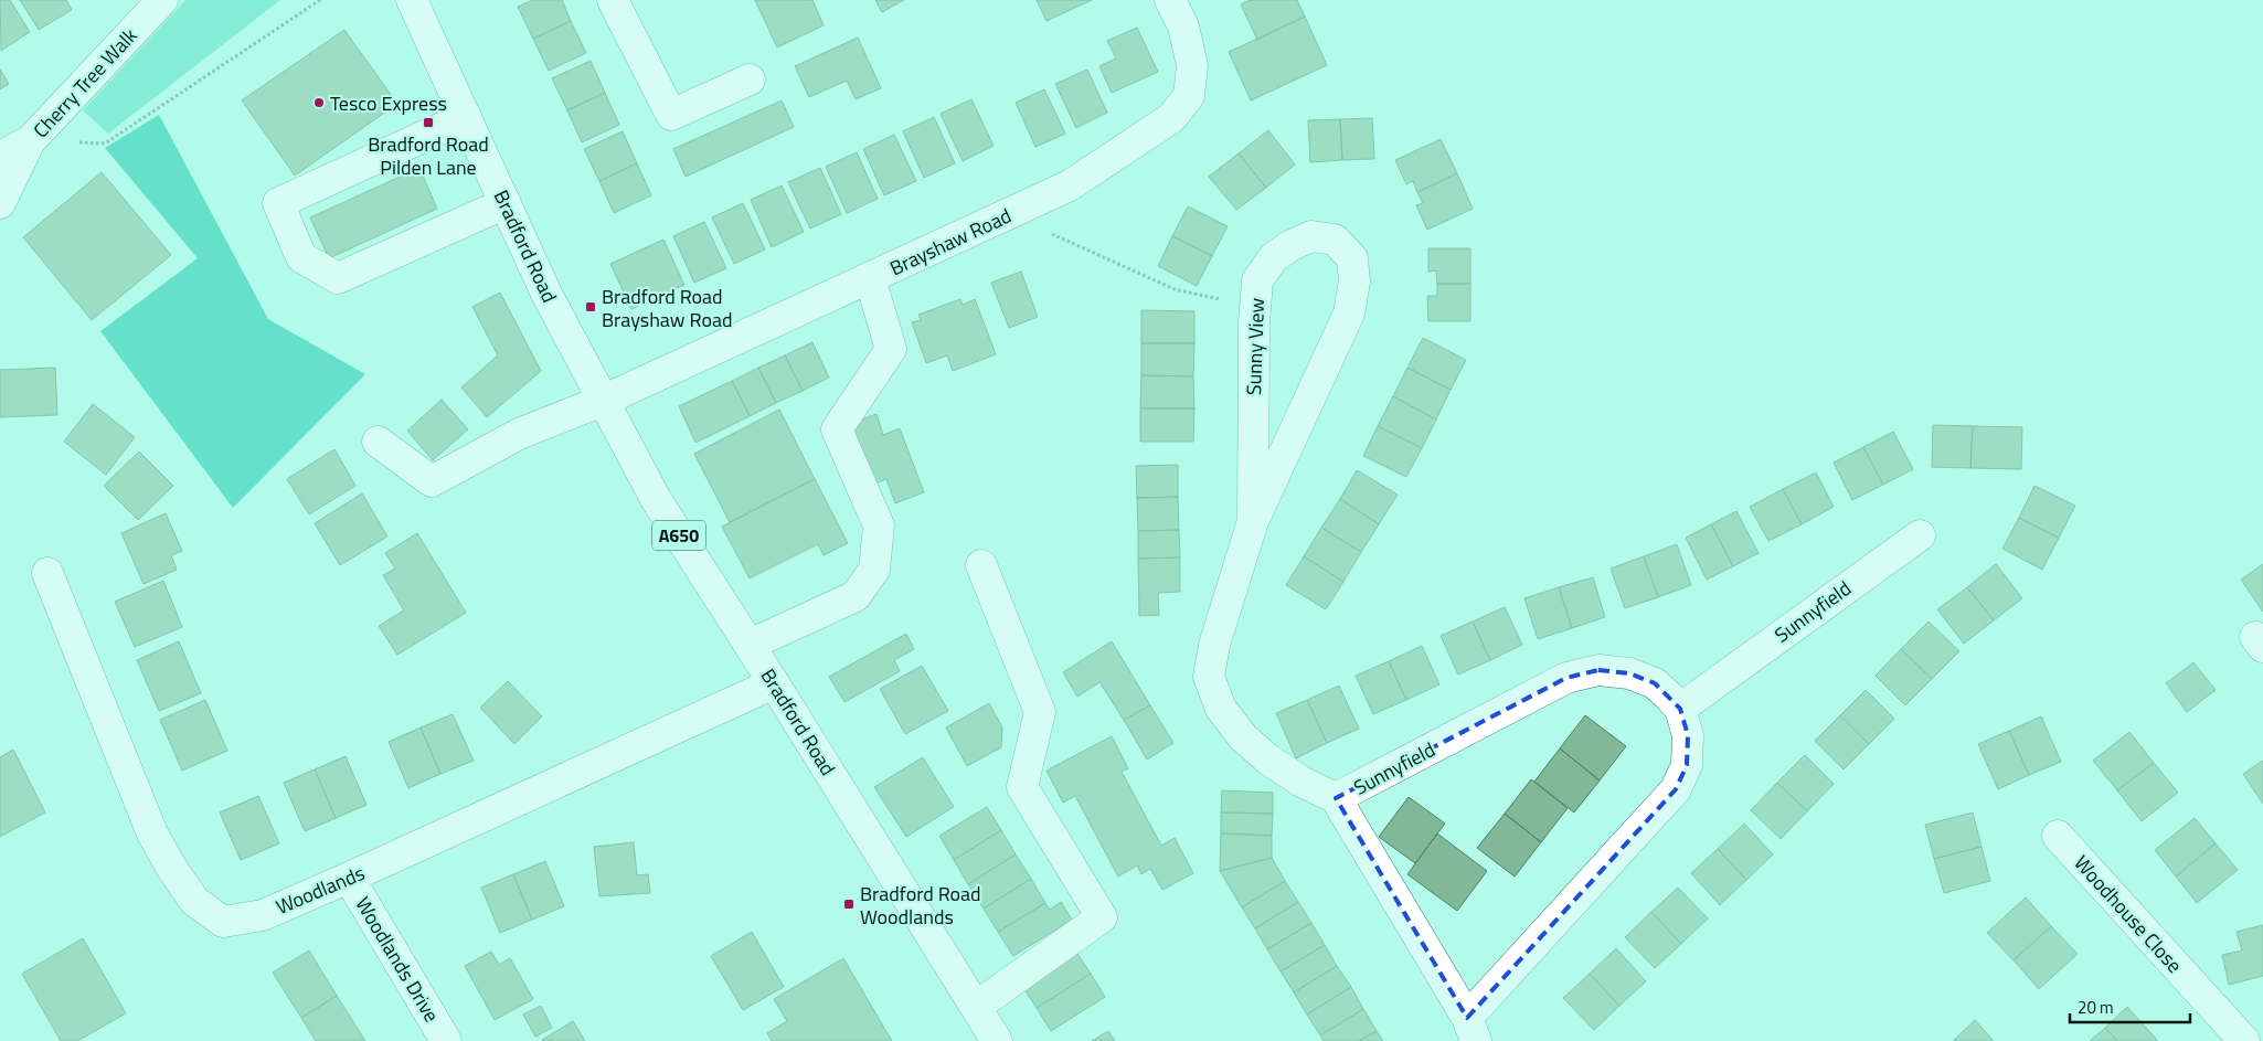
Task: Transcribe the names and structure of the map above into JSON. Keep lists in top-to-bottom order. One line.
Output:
{"streets":{"street":["Cherry Tree Walk","Brayshaw Road","Bradford Road","Sunny View","A650","Sunnyfield","Woodlands","Woodhouse Close","Woodlands Drive"]},"crossings":[["Brayshaw Road","Bradford Road"],["Bradford Road","Woodlands"],["Sunny View","Sunnyfield"],["Woodlands","Woodlands Drive"]],"places":{"other":["Tesco Express"],"transit":["Bradford Road Pilden Lane","Bradford Road Brayshaw Road","Bradford Road Woodlands"]},"scale_bar":"20 m"}
